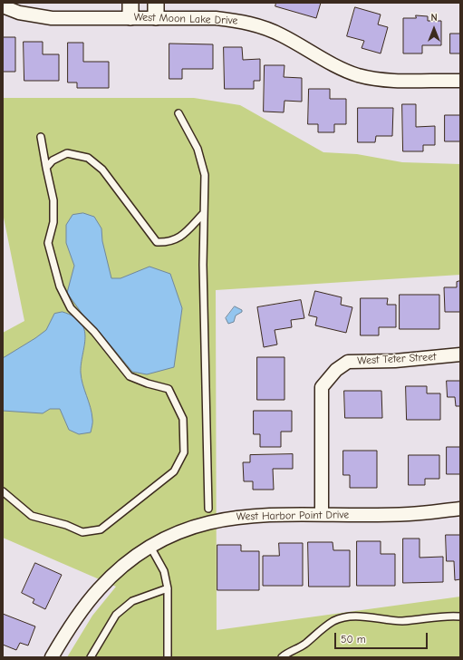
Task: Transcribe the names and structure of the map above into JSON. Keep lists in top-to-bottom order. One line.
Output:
{"streets":{"street":["West Moon Lake Drive","West Teter Street","West Harbor Point Drive"]},"crossings":[["West Teter Street","West Harbor Point Drive"]],"scale_bar":"50 m","north":"top"}
